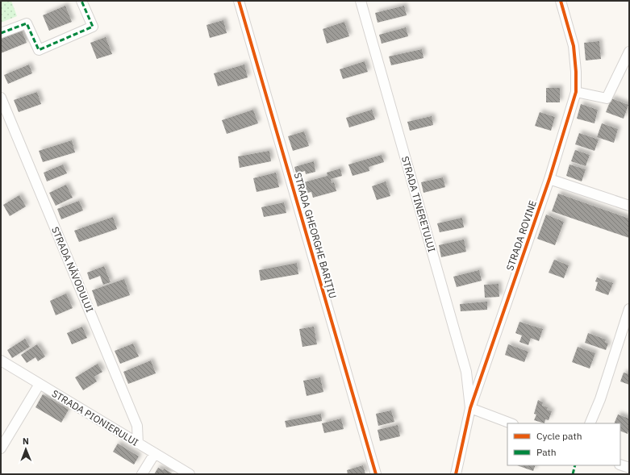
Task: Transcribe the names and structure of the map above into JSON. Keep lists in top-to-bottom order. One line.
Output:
{"streets":{"street":["STRADA TINERETULUI","STRADA GHEORGHE BARIȚIU","STRADA ROVINE","STRADA NĂVODULUI","STRADA PIONIERULUI"]},"crossings":[["STRADA TINERETULUI","STRADA ROVINE"],["STRADA NĂVODULUI","STRADA PIONIERULUI"]],"legend":["Cycle path","Path"],"north":"top"}
